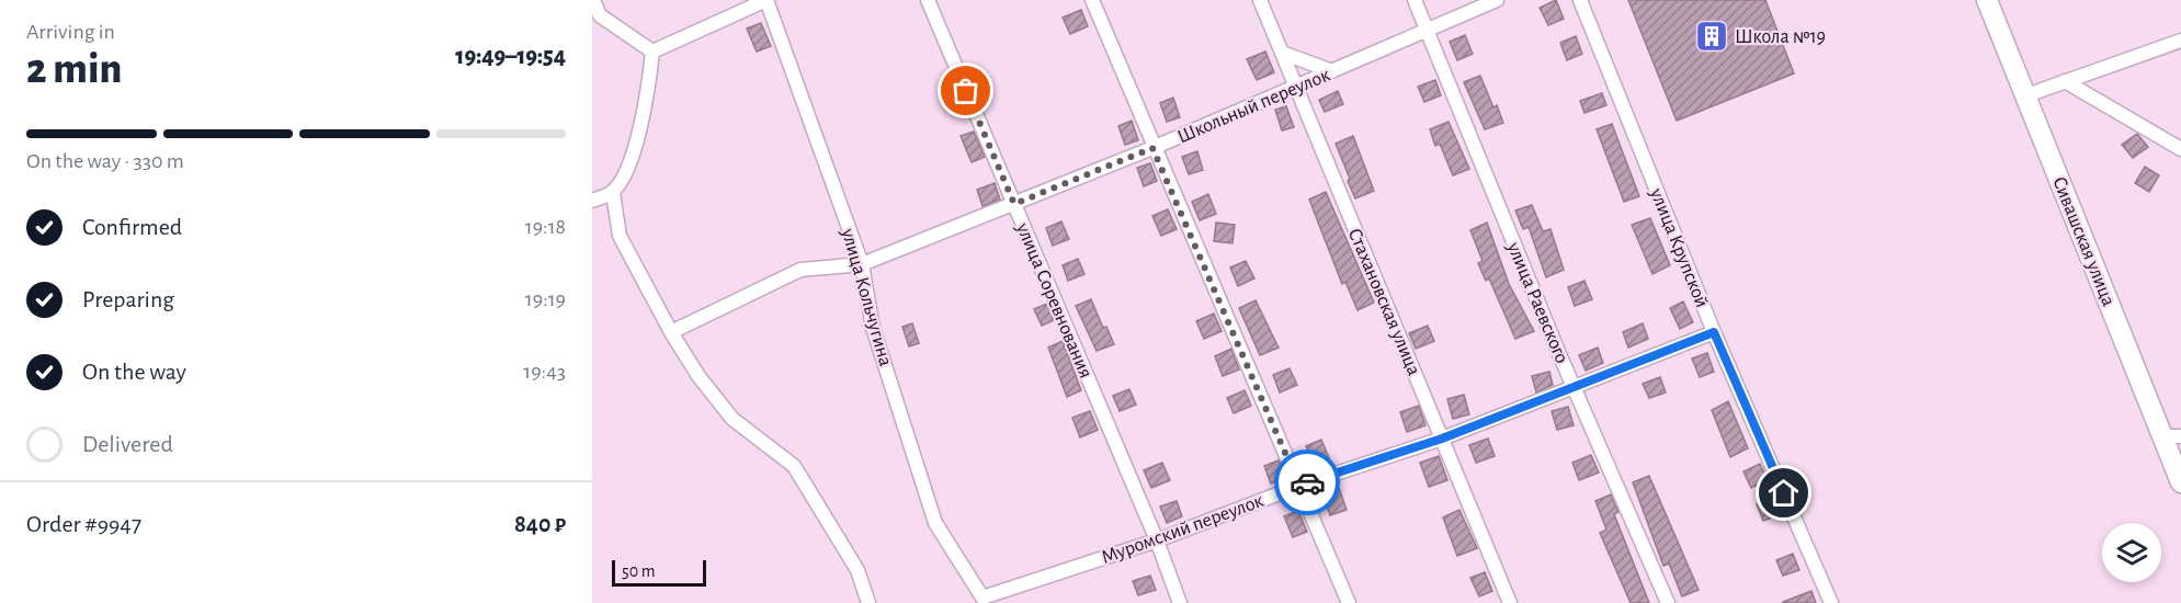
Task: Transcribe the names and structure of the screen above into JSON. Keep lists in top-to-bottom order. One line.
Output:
{"streets":{"street":["Школьный переулок","Сивашская улица","улица Крупской","улица Кольчугина","улица Соревнования","Стахановская улица","улица Раевского","Муромский переулок"]},"crossings":[["Школьный переулок","улица Кольчугина"],["Школьный переулок","улица Соревнования"],["Школьный переулок","Стахановская улица"],["Школьный переулок","улица Раевского"],["улица Крупской","Муромский переулок"],["улица Кольчугина","Муромский переулок"],["улица Соревнования","Муромский переулок"],["Стахановская улица","Муромский переулок"],["улица Раевского","Муромский переулок"]],"places":{"building":["Школа №19"]},"scale_bar":"50 m","page":{"heading":["2 min","Arriving in","19:49–19:54"],"panel":["Order #9947","840 ₽"],"bar":"On the way · 330 m","list":[["Confirmed","19:18"],["Preparing","19:19"],["On the way","19:43"],"Delivered"],"scale":"50 m"}}
